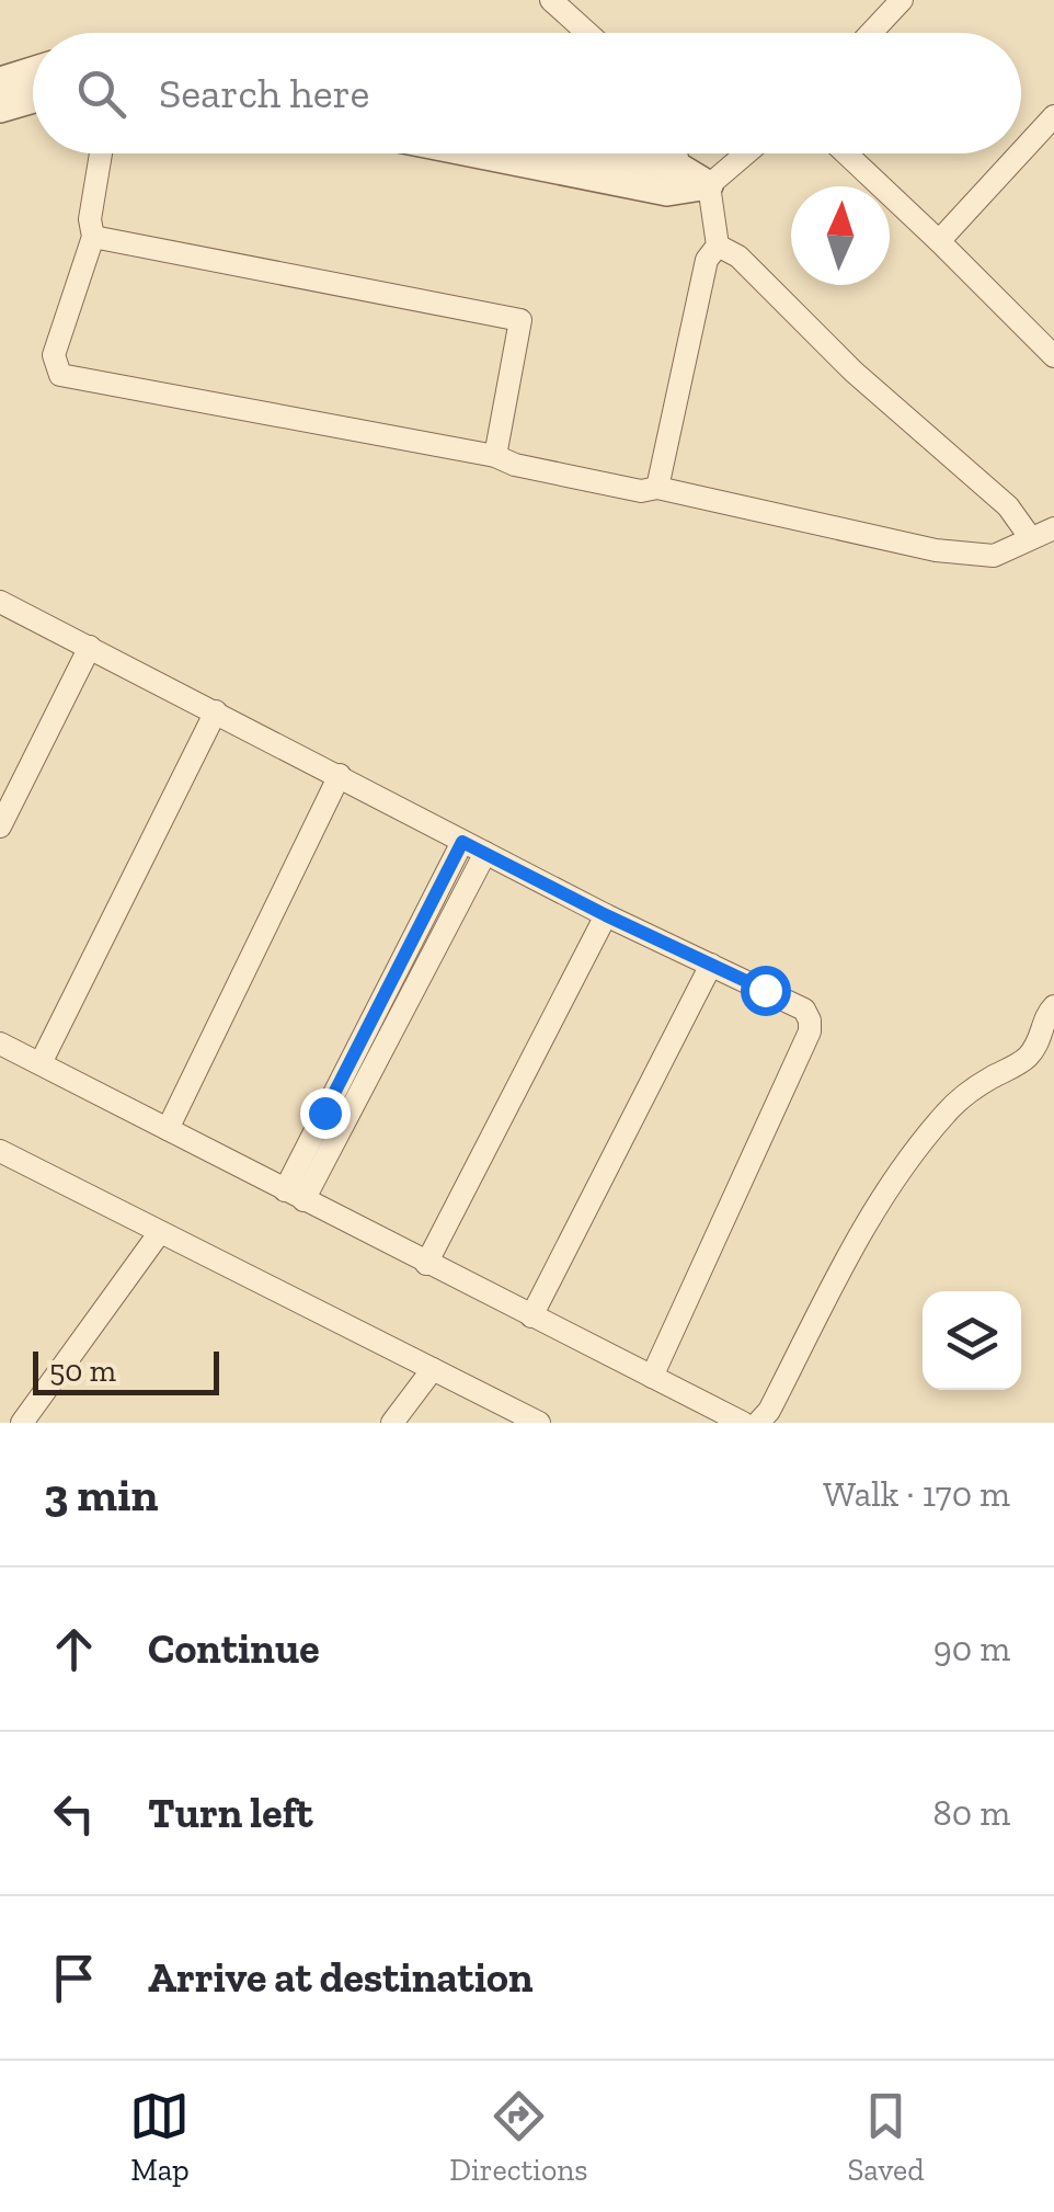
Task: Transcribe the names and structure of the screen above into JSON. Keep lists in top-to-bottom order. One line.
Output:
{"scale_bar":"50 m","north":"top","page":{"search":"Search here","scale":"50 m","heading":["3 min","Walk · 170 m"],"list":[["Continue","90 m"],["Turn left","80 m"],"Arrive at destination"],"nav":["Map","Directions","Saved"]}}
